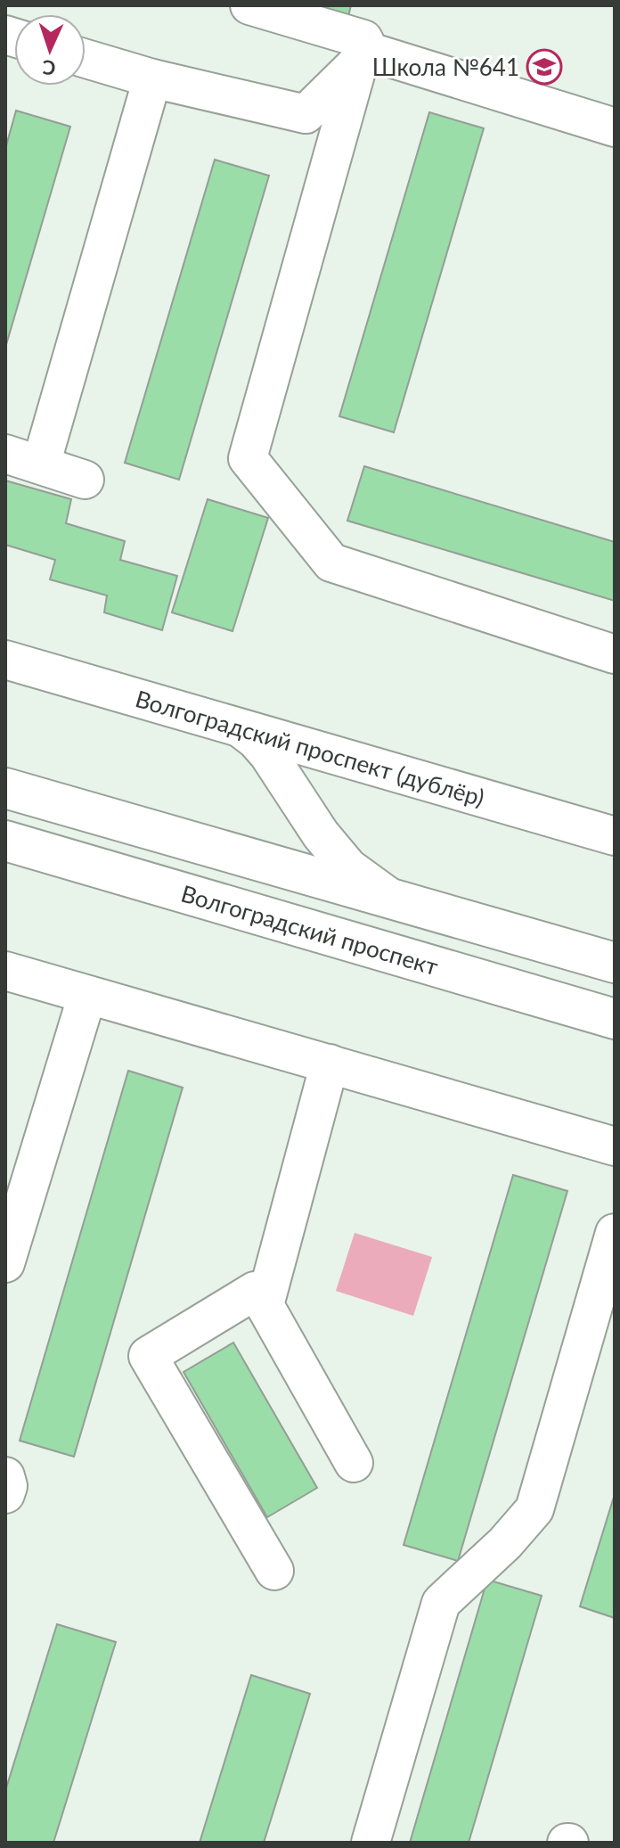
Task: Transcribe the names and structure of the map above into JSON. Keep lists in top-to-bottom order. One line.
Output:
{"streets":{"main road":["Волгоградский проспект"],"street":["Волгоградский проспект (дублёр)"]},"places":{"school or university":["Школа №641"]},"north":"bottom"}
